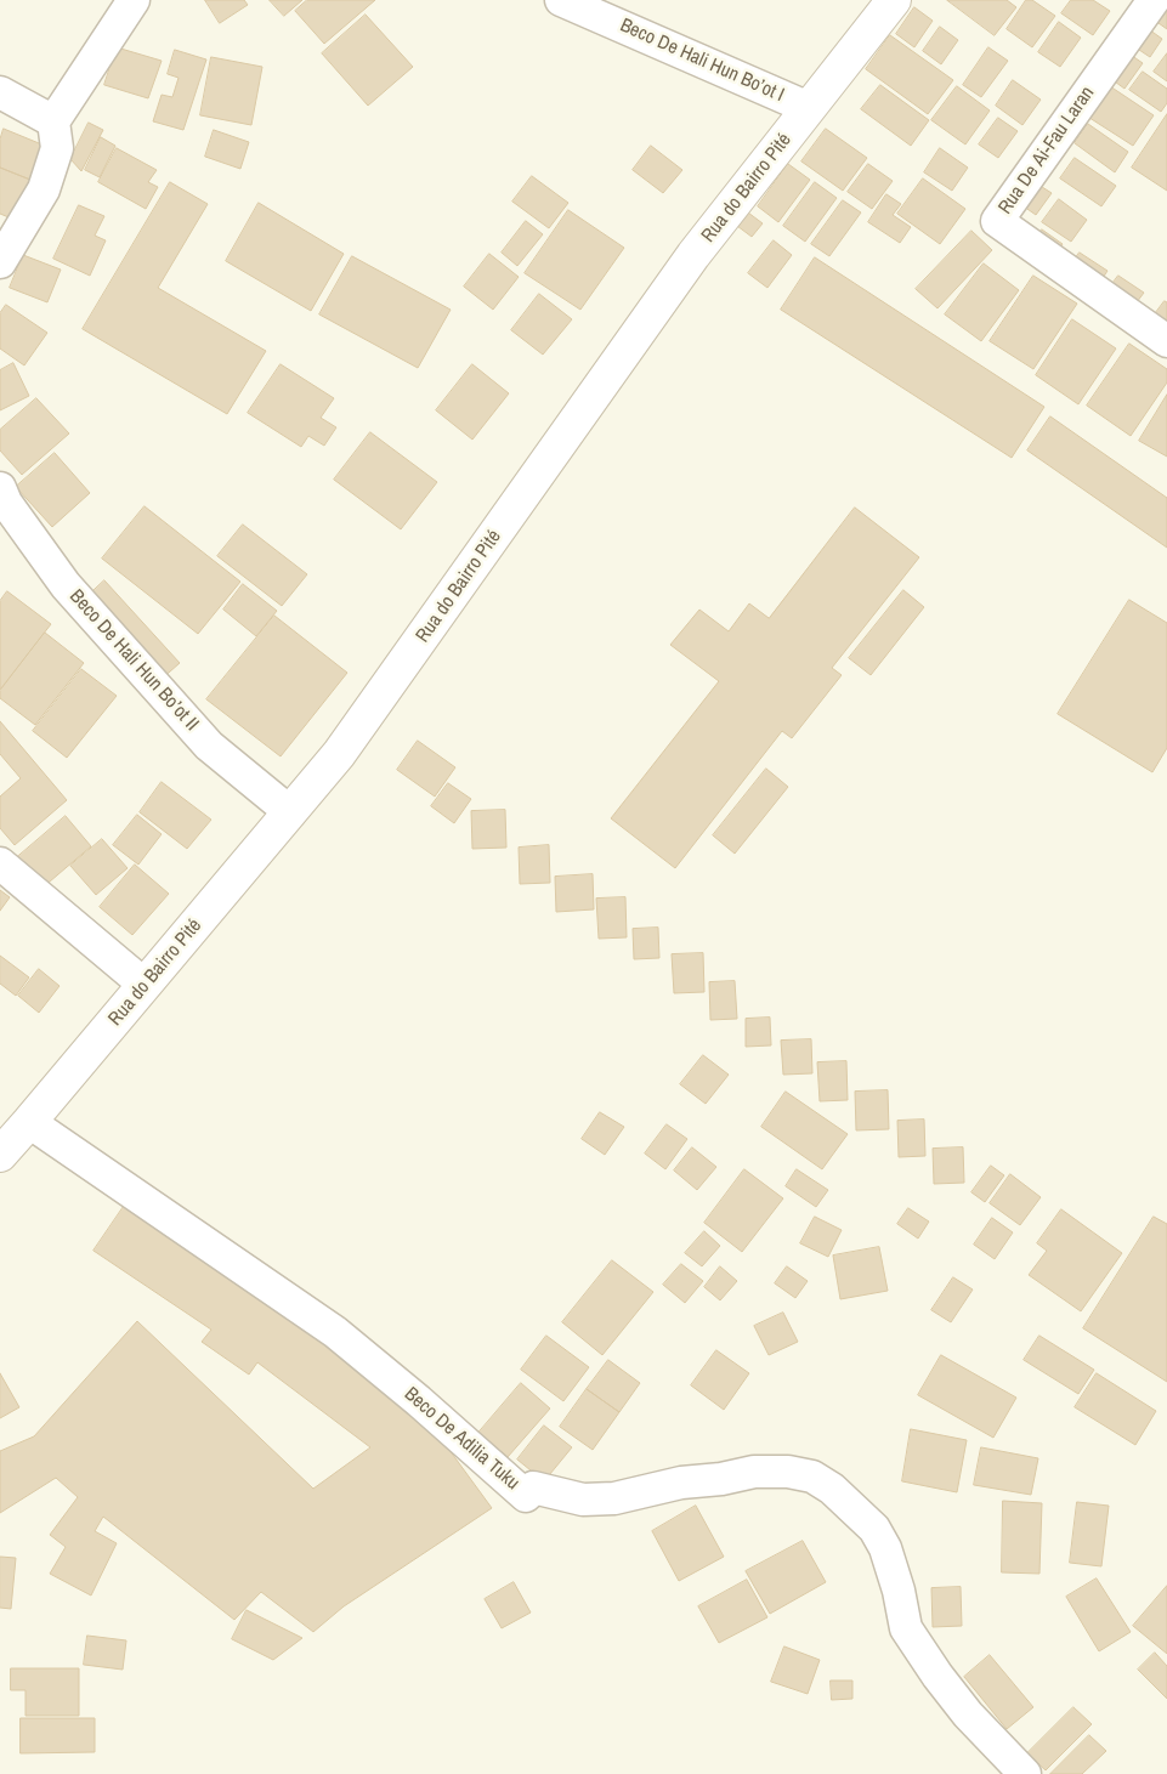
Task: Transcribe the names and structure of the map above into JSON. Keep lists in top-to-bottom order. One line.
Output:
{"streets":{"main road":["Rua do Bairro Pité"],"street":["Beco De Hali Hun Bo’ot I","Rua De Ai-Fau Laran","Beco De Hali Hun Bo’ot II","Beco De Adilia Tuku"]},"crossings":[["Beco De Hali Hun Bo’ot I","Rua do Bairro Pité"],["Rua do Bairro Pité","Beco De Hali Hun Bo’ot II"],["Rua do Bairro Pité","Beco De Adilia Tuku"]]}
